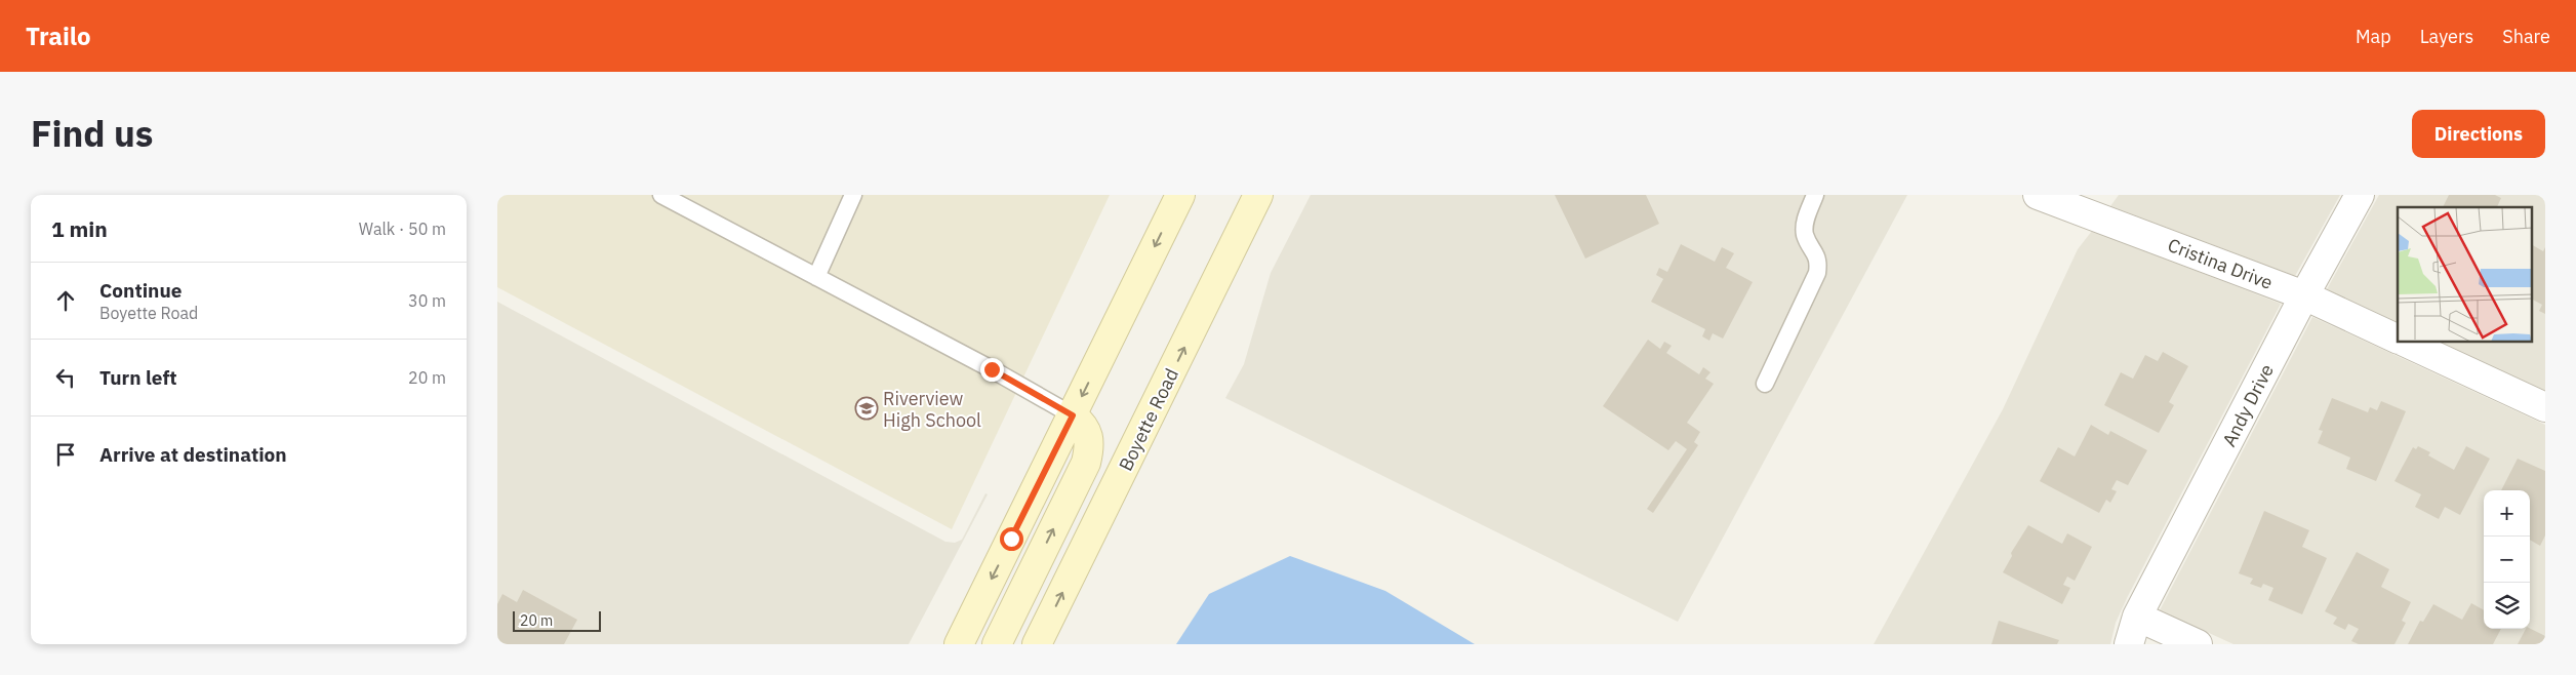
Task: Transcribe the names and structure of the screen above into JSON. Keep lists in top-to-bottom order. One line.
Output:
{"streets":{"main road":["Boyette Road"],"street":["Cristina Drive","Andy Drive"]},"crossings":[["Cristina Drive","Andy Drive"]],"places":{"school or university":["Riverview High School"]},"scale_bar":"20 m","page":{"header":"Trailo","nav":["Map","Layers","Share"],"title":"Find us","buttons":"Directions","heading":["1 min","Walk · 50 m"],"list":[["Continue","Boyette Road","30 m"],["Turn left","20 m"],"Arrive at destination"],"map_buttons":["+","−"],"scale":"20 m"}}
